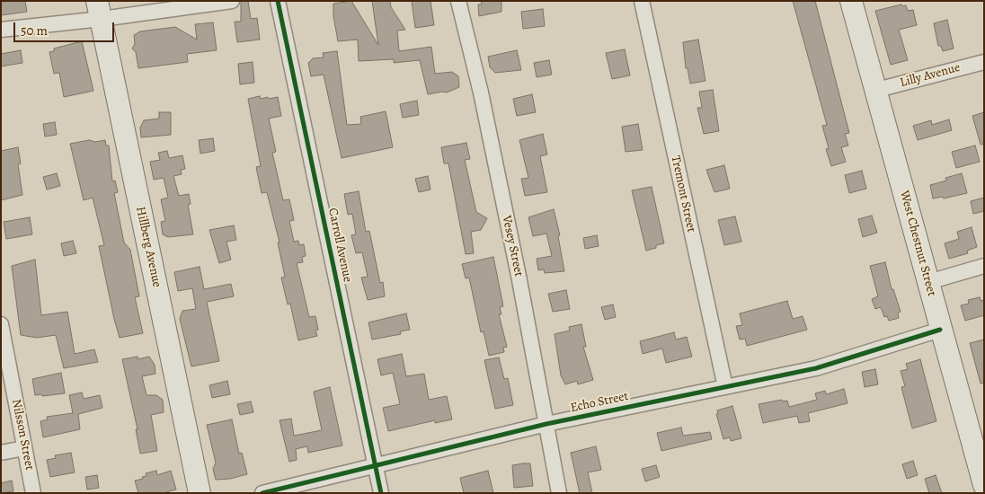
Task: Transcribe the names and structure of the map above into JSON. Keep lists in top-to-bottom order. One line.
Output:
{"streets":{"main road":["West Chestnut Street","Hillberg Avenue"],"street":["Lilly Avenue","Tremont Street","Carroll Avenue","Vesey Street","Echo Street","Nilsson Street"]},"crossings":[["Lilly Avenue","West Chestnut Street"],["Tremont Street","Echo Street"],["West Chestnut Street","Echo Street"],["Carroll Avenue","Echo Street"],["Vesey Street","Echo Street"]],"scale_bar":"50 m"}
